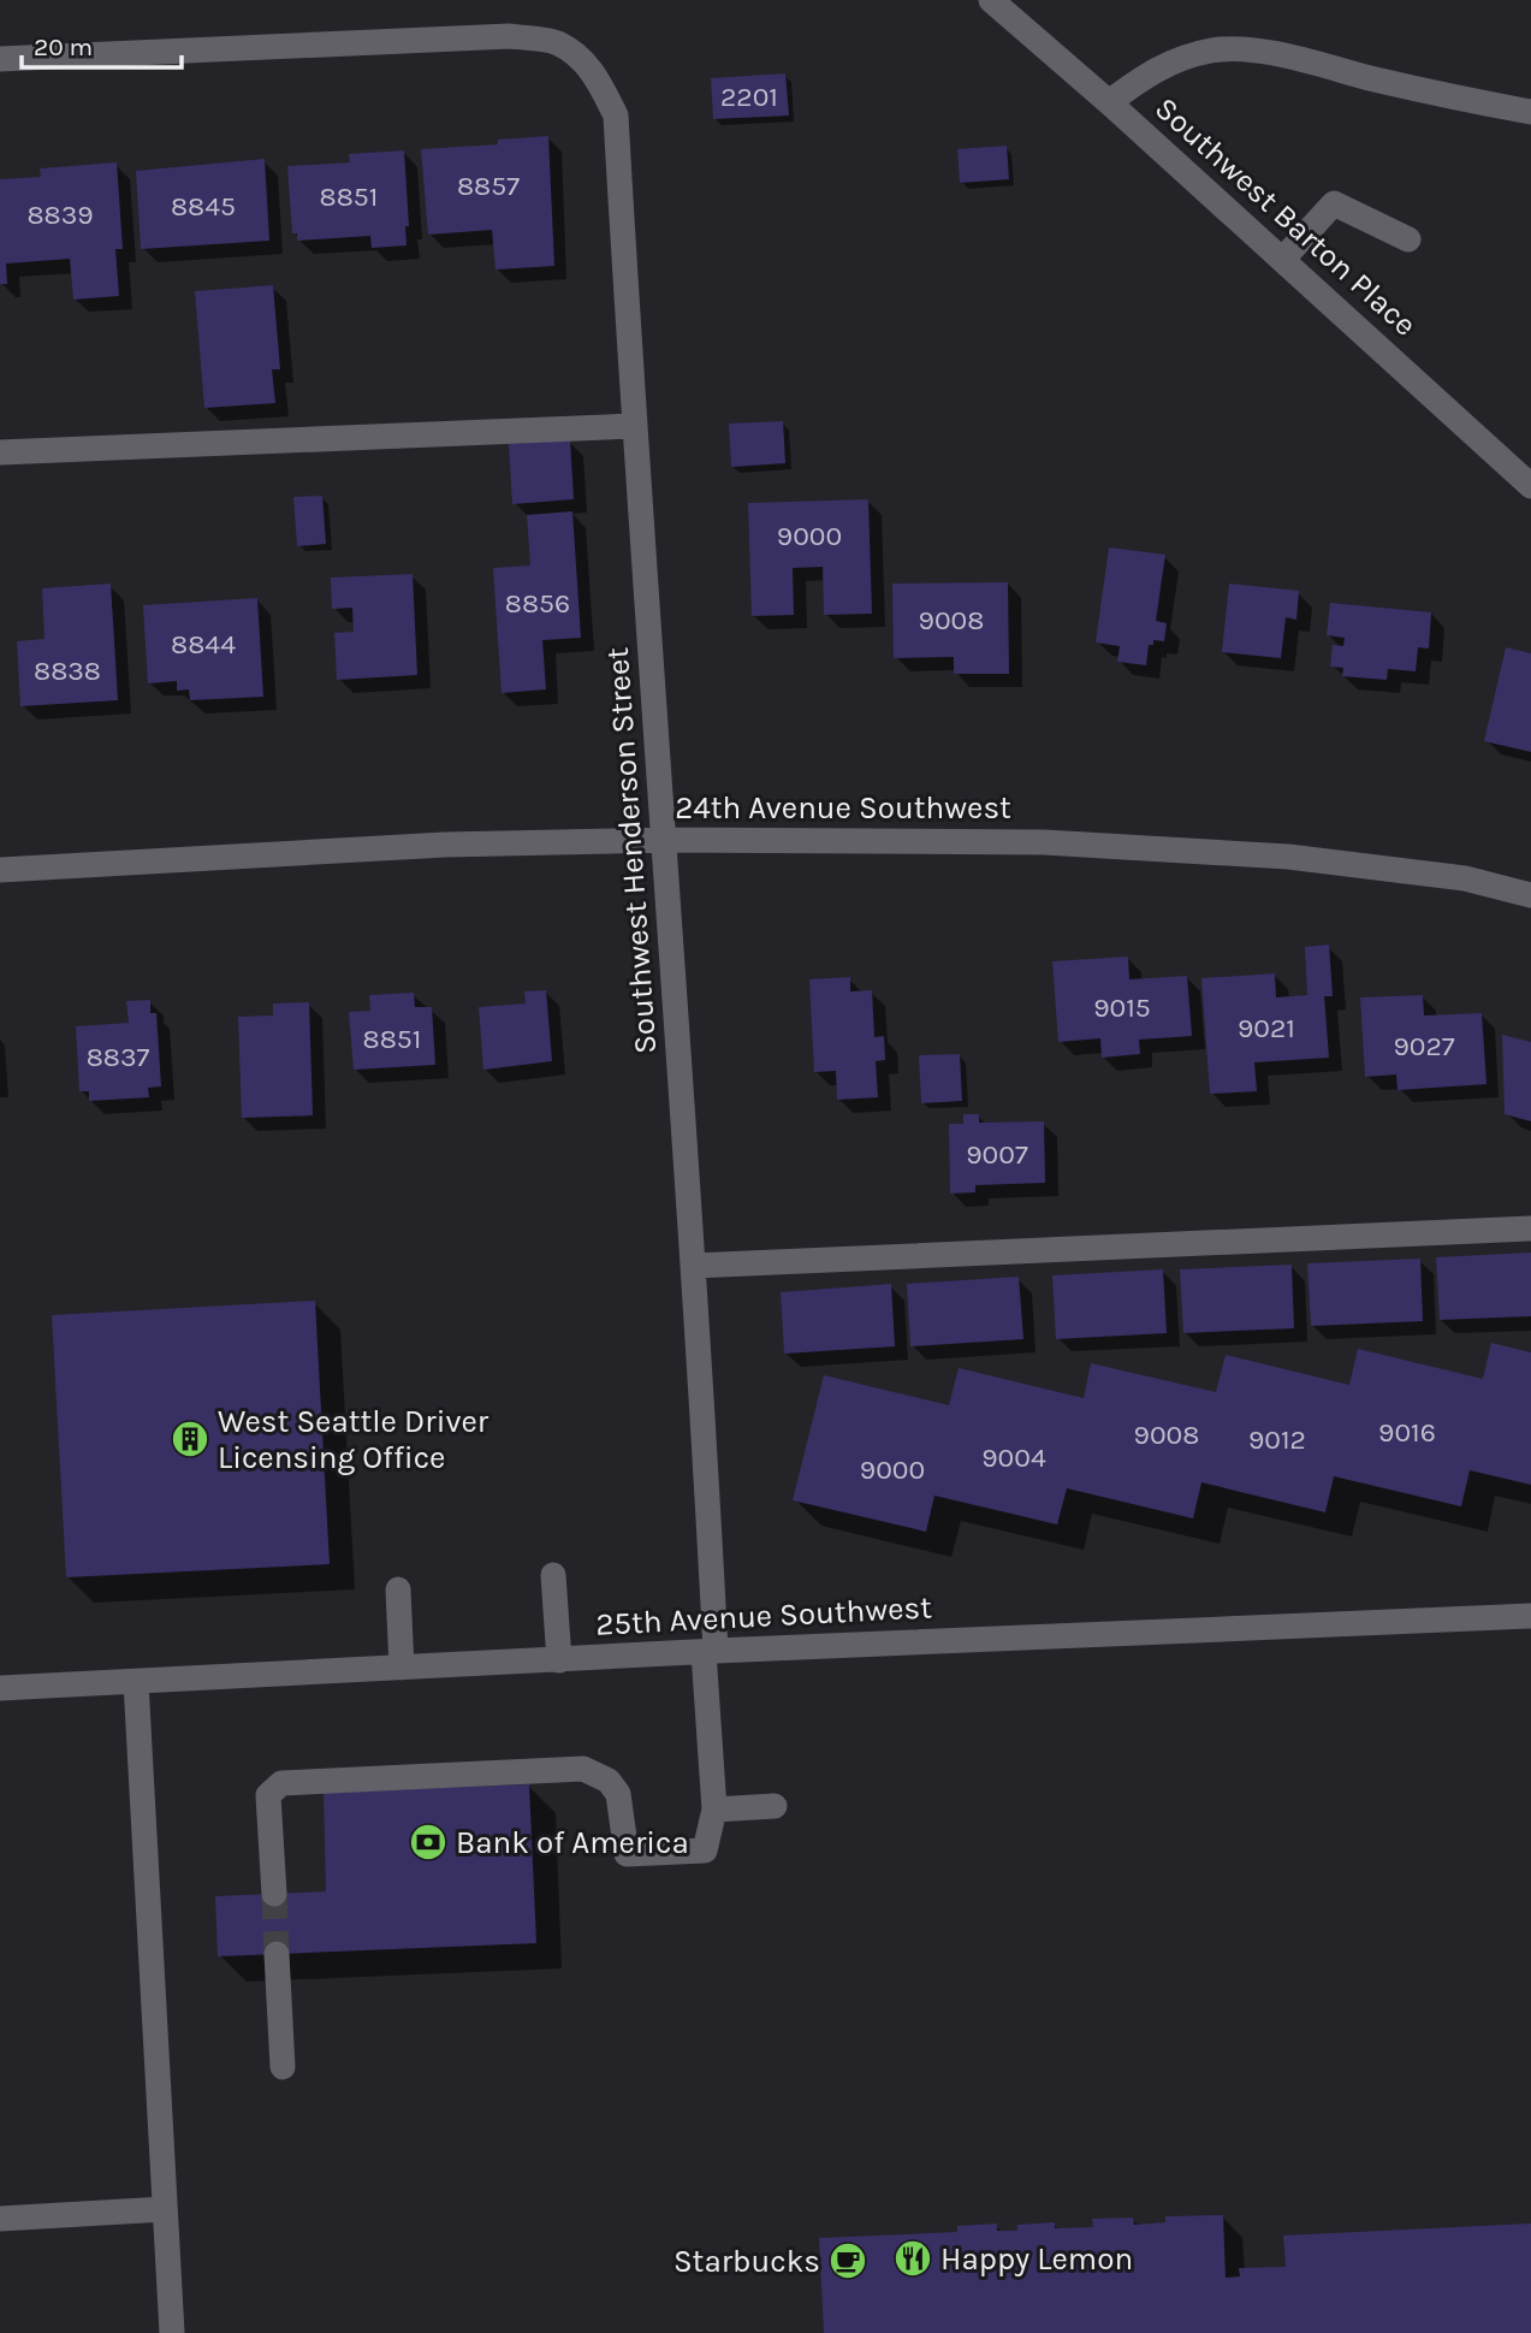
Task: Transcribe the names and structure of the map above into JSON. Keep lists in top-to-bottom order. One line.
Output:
{"streets":{"street":["Southwest Barton Place","24th Avenue Southwest","Southwest Henderson Street","25th Avenue Southwest"]},"crossings":[["24th Avenue Southwest","Southwest Henderson Street"],["Southwest Henderson Street","25th Avenue Southwest"]],"places":{"building":["West Seattle Driver Licensing Office"],"bank":["Bank of America"],"restaurant":["Happy Lemon"],"cafe":["Starbucks"]},"house_numbers":["2201","8857","8851","8845","8839","9000","8856","9008","8844","8838","9015","9021","8851","9027","8837","9007","9016","9008","9012","9004","9000"],"scale_bar":"20 m"}
